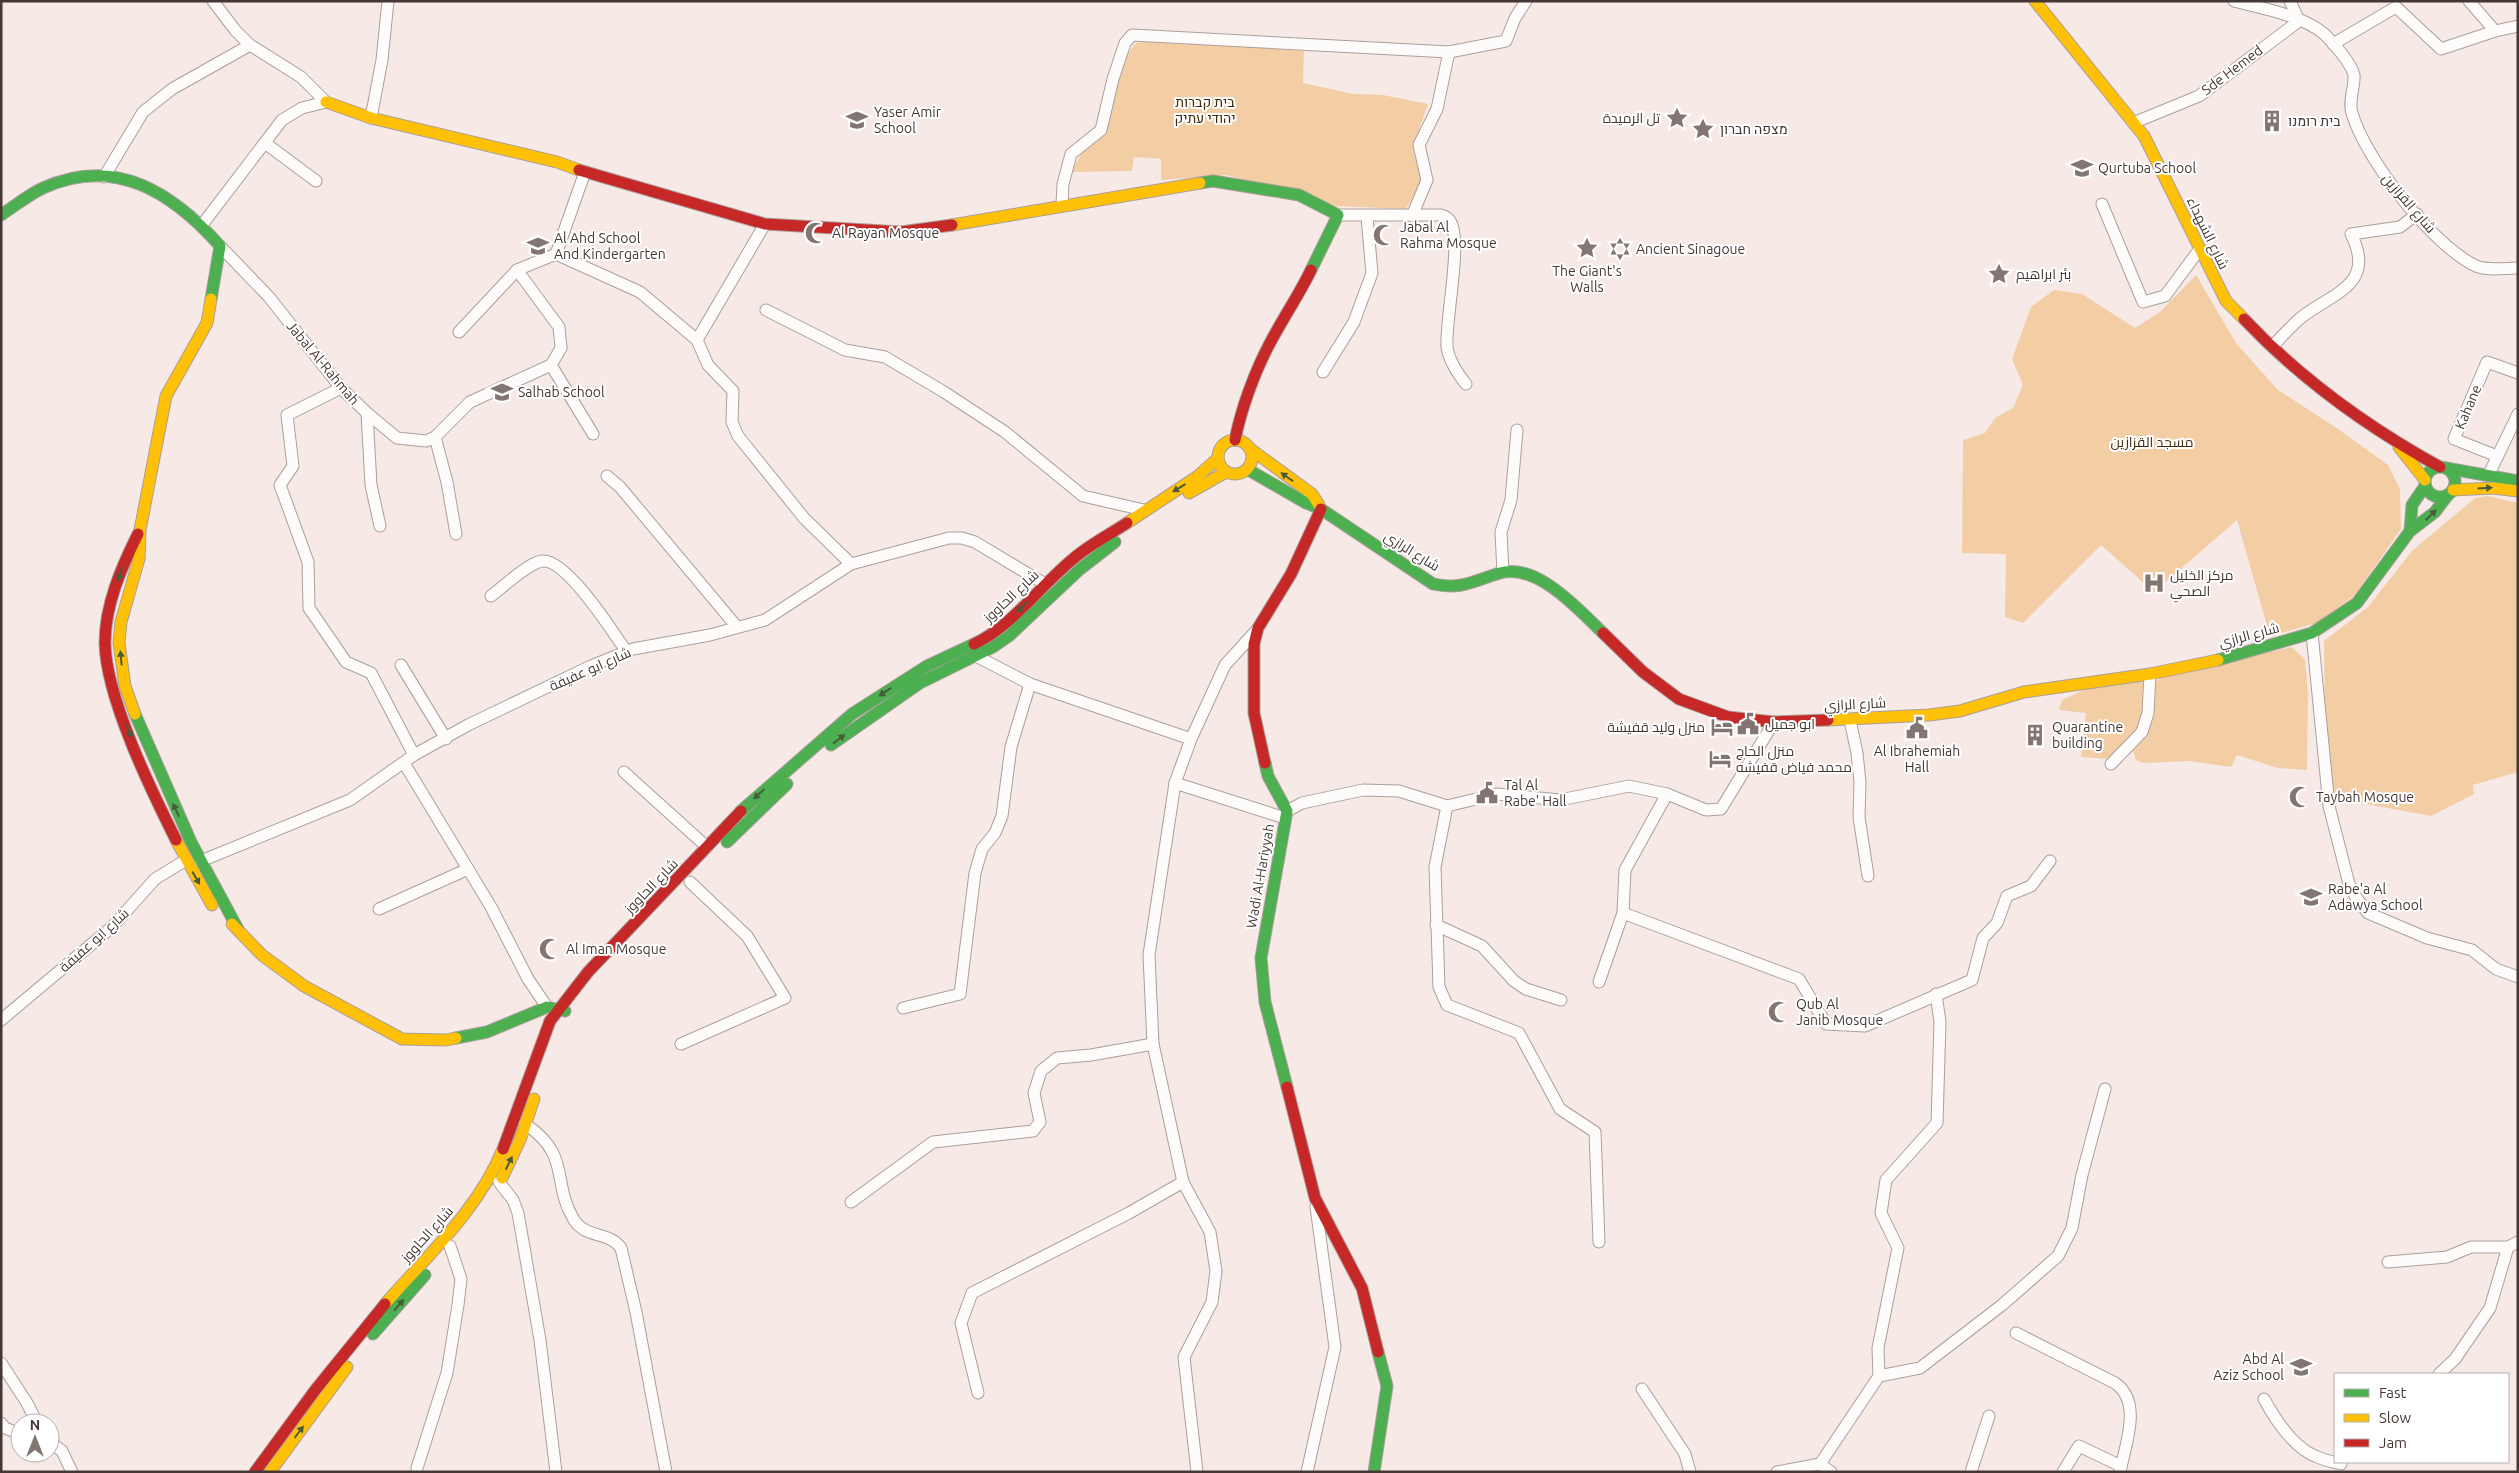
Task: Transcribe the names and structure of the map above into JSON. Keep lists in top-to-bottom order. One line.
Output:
{"streets":{"main road":["شارع الشهداء","شارع الرازي","شارع الحاووز","Wadi Al-Hariyyah"],"street":["Sde Hemed","شارع القزازين","Jabal Al-Rahmah","Kahane","شارع ابو عفيفة"]},"crossings":[["Sde Hemed","شارع القزازين"],["Sde Hemed","شارع الشهداء"],["شارع الرازي","شارع الحاووز"],["شارع الحاووز","شارع ابو عفيفة"]],"parks":["בית קברות יהודי עתיק","مسجد القزازين"],"places":{"place":["تل الرميدة","מצפה חברון","The Giant's Walls","بئر ابراهيم"],"school or university":["Yaser Amir School","Qurtuba School","Al Ahd School And Kindergarten","Salhab School","Rabe'a Al Adawya School","Abd Al Aziz School"],"building":["בית רומנו","Quarantine building"],"mosque":["Al Rayan Mosque","Jabal Al Rahma Mosque","Taybah Mosque","Al Iman Mosque","Qub Al Janib Mosque"],"synagogue":["Ancient Sinagoue"],"hospital":["مركز الخليل الصحي"],"public building":["ابو جميل","Al Ibrahemiah Hall","Tal Al Rabe' Hall"],"hotel":["منزل وليد قفيشة","منزل الحاج محمد فياض قفيشه"]},"legend":["Fast","Slow","Jam"],"north":"top"}
